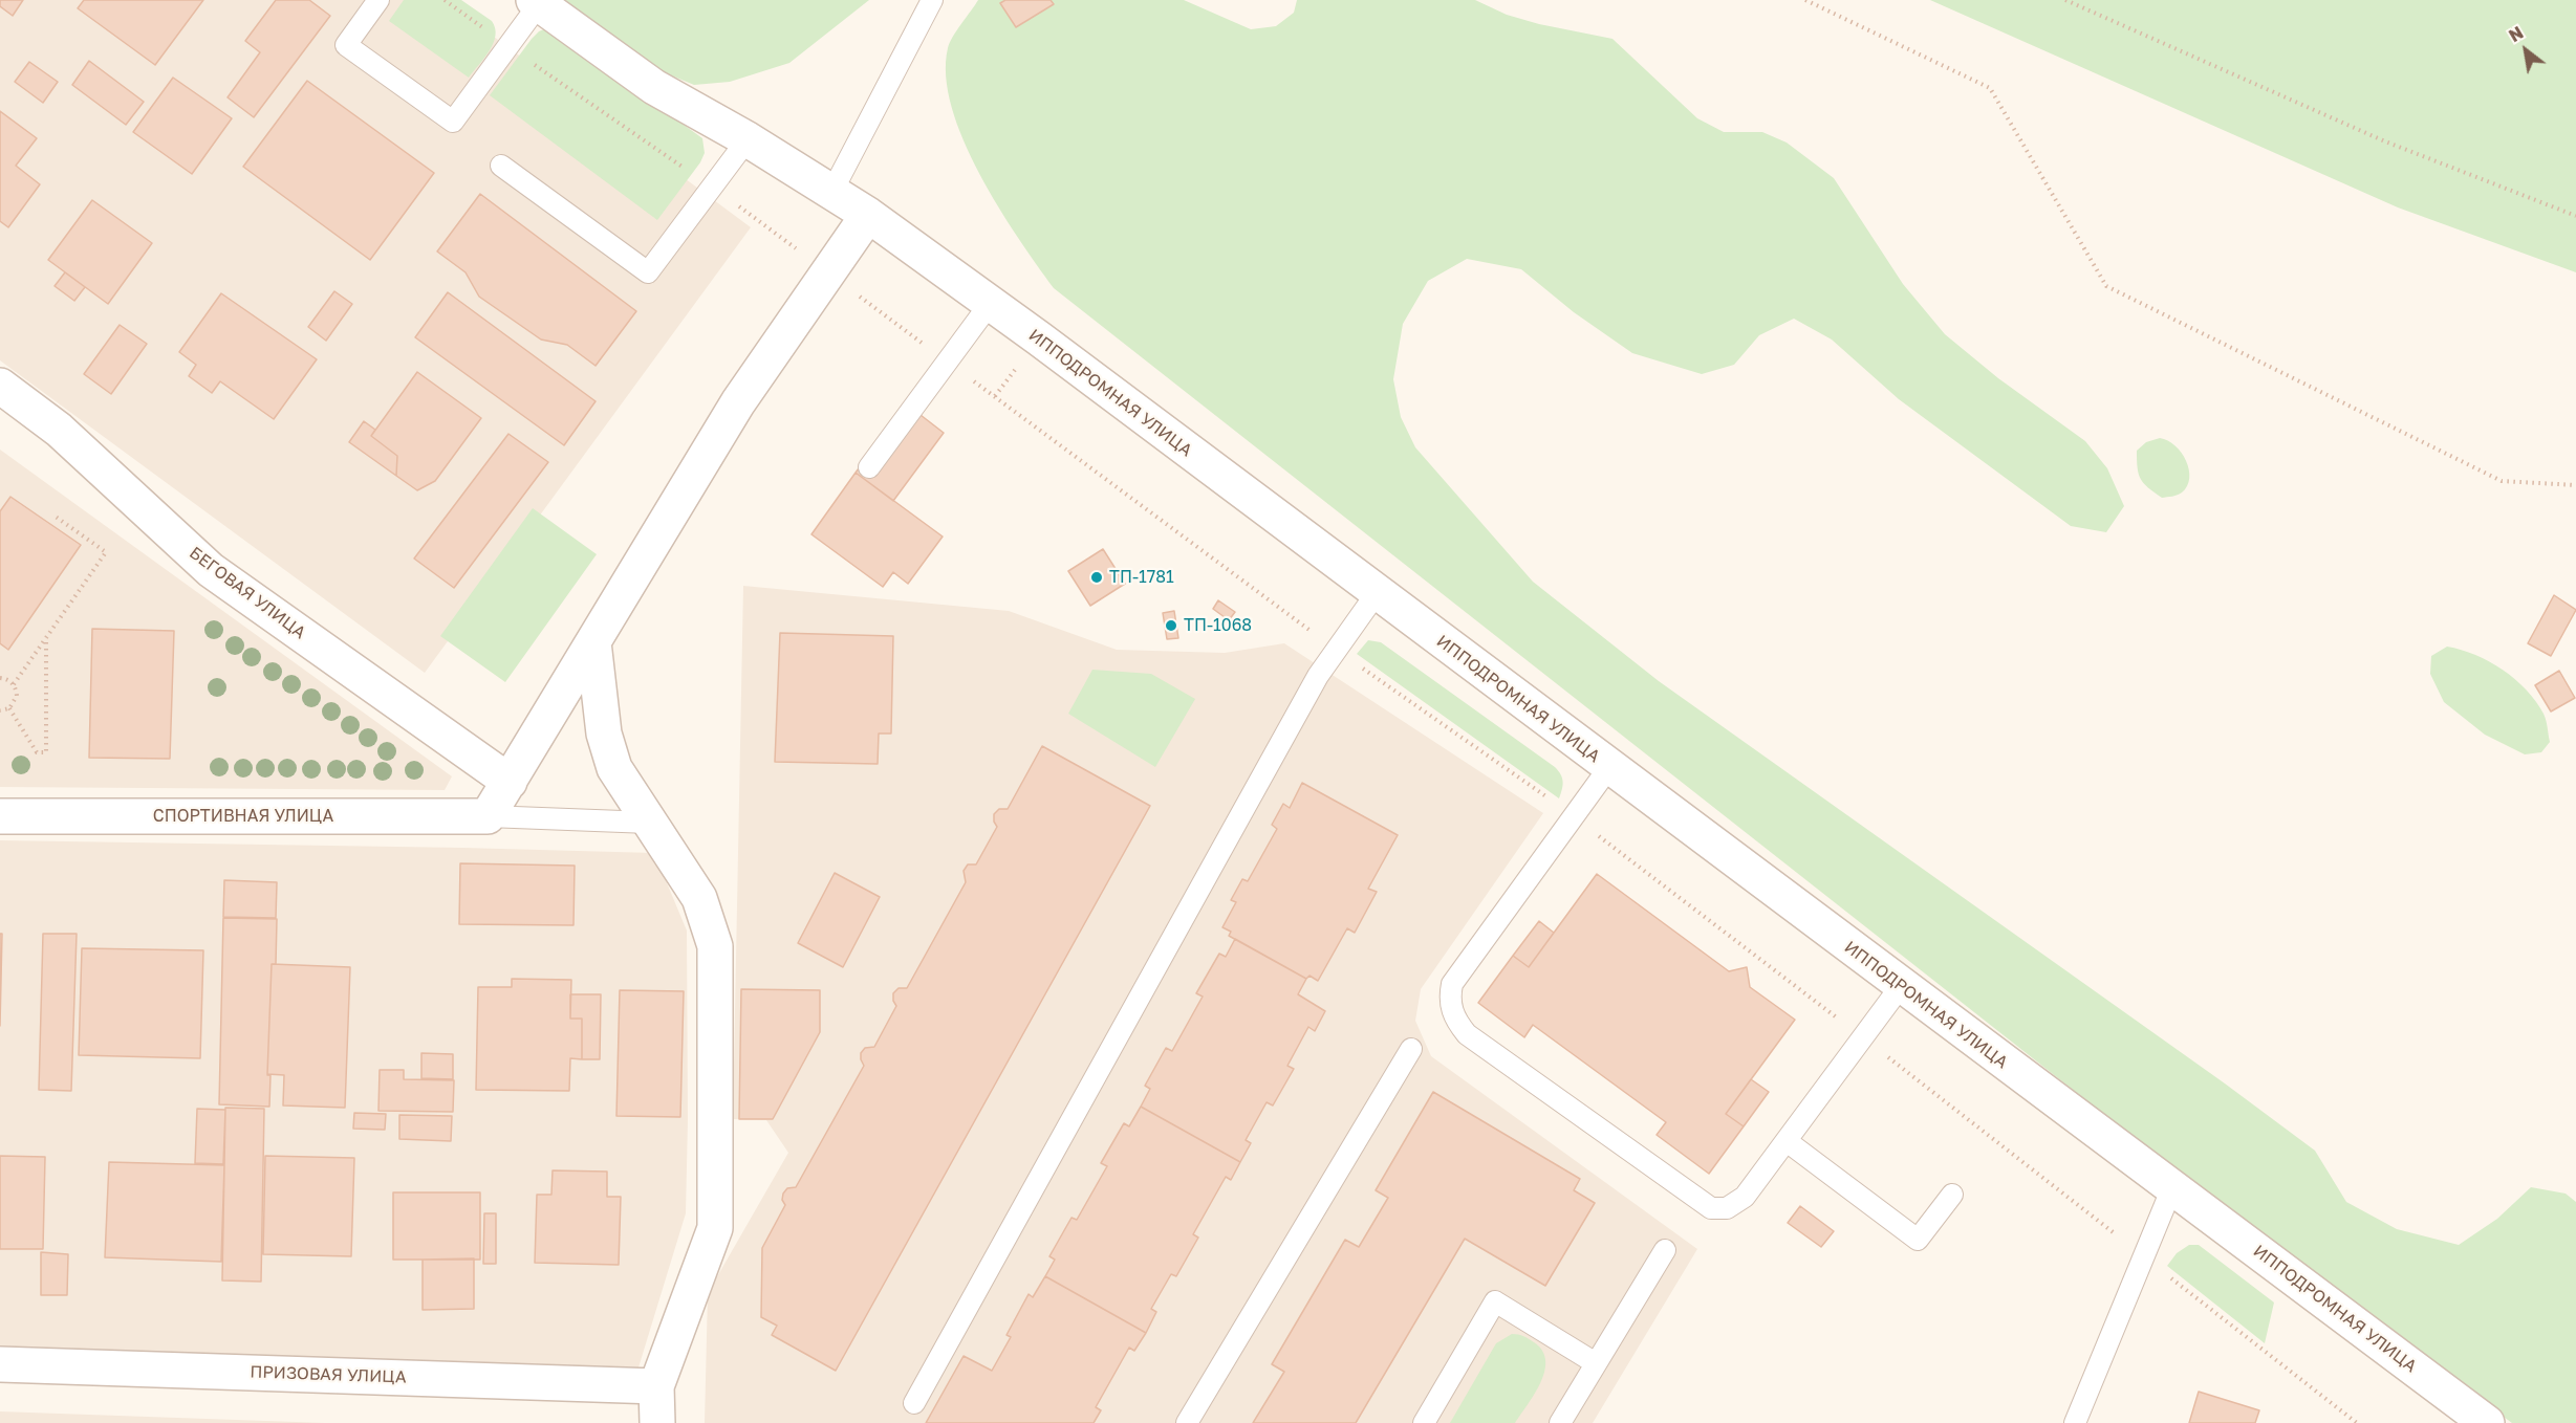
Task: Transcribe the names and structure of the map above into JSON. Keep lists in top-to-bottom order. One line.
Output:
{"streets":{"street":["ИППОДРОМНАЯ УЛИЦА","БЕГОВАЯ УЛИЦА","СПОРТИВНАЯ УЛИЦА","ПРИЗОВАЯ УЛИЦА"]},"places":["ТП-1781","ТП-1068"],"north":"top left"}
